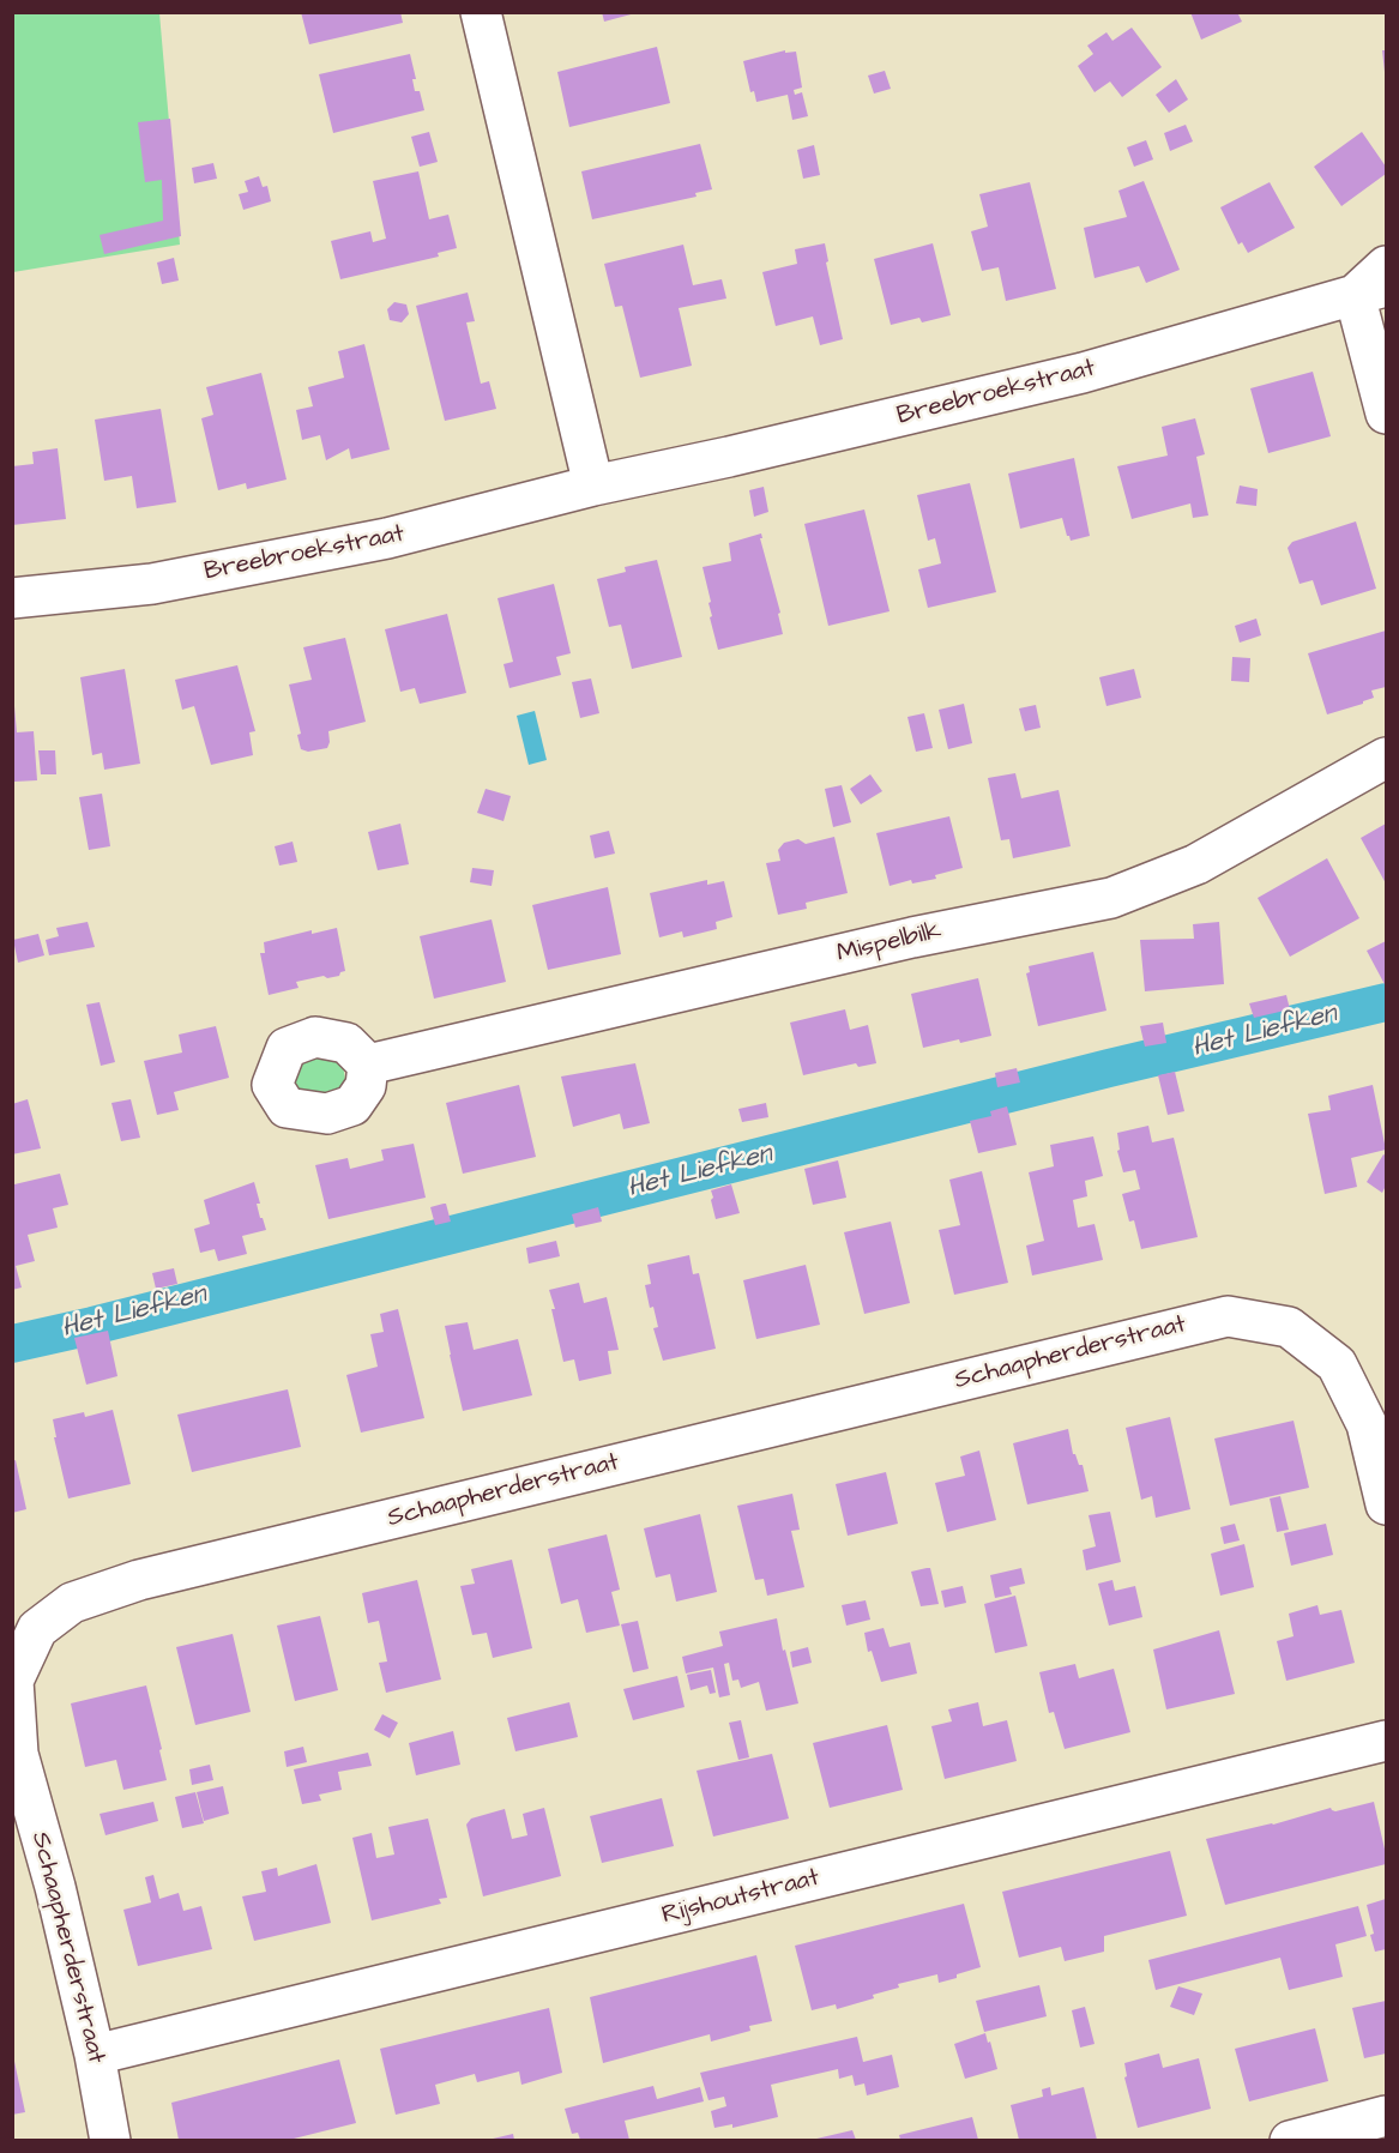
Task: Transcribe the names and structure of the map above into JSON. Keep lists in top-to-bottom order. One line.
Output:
{"streets":{"street":["Breebroekstraat","Mispelbilk","Schaapherderstraat","Rijshoutstraat"]},"crossings":[["Schaapherderstraat","Rijshoutstraat"]],"water":["Het Liefken"]}
